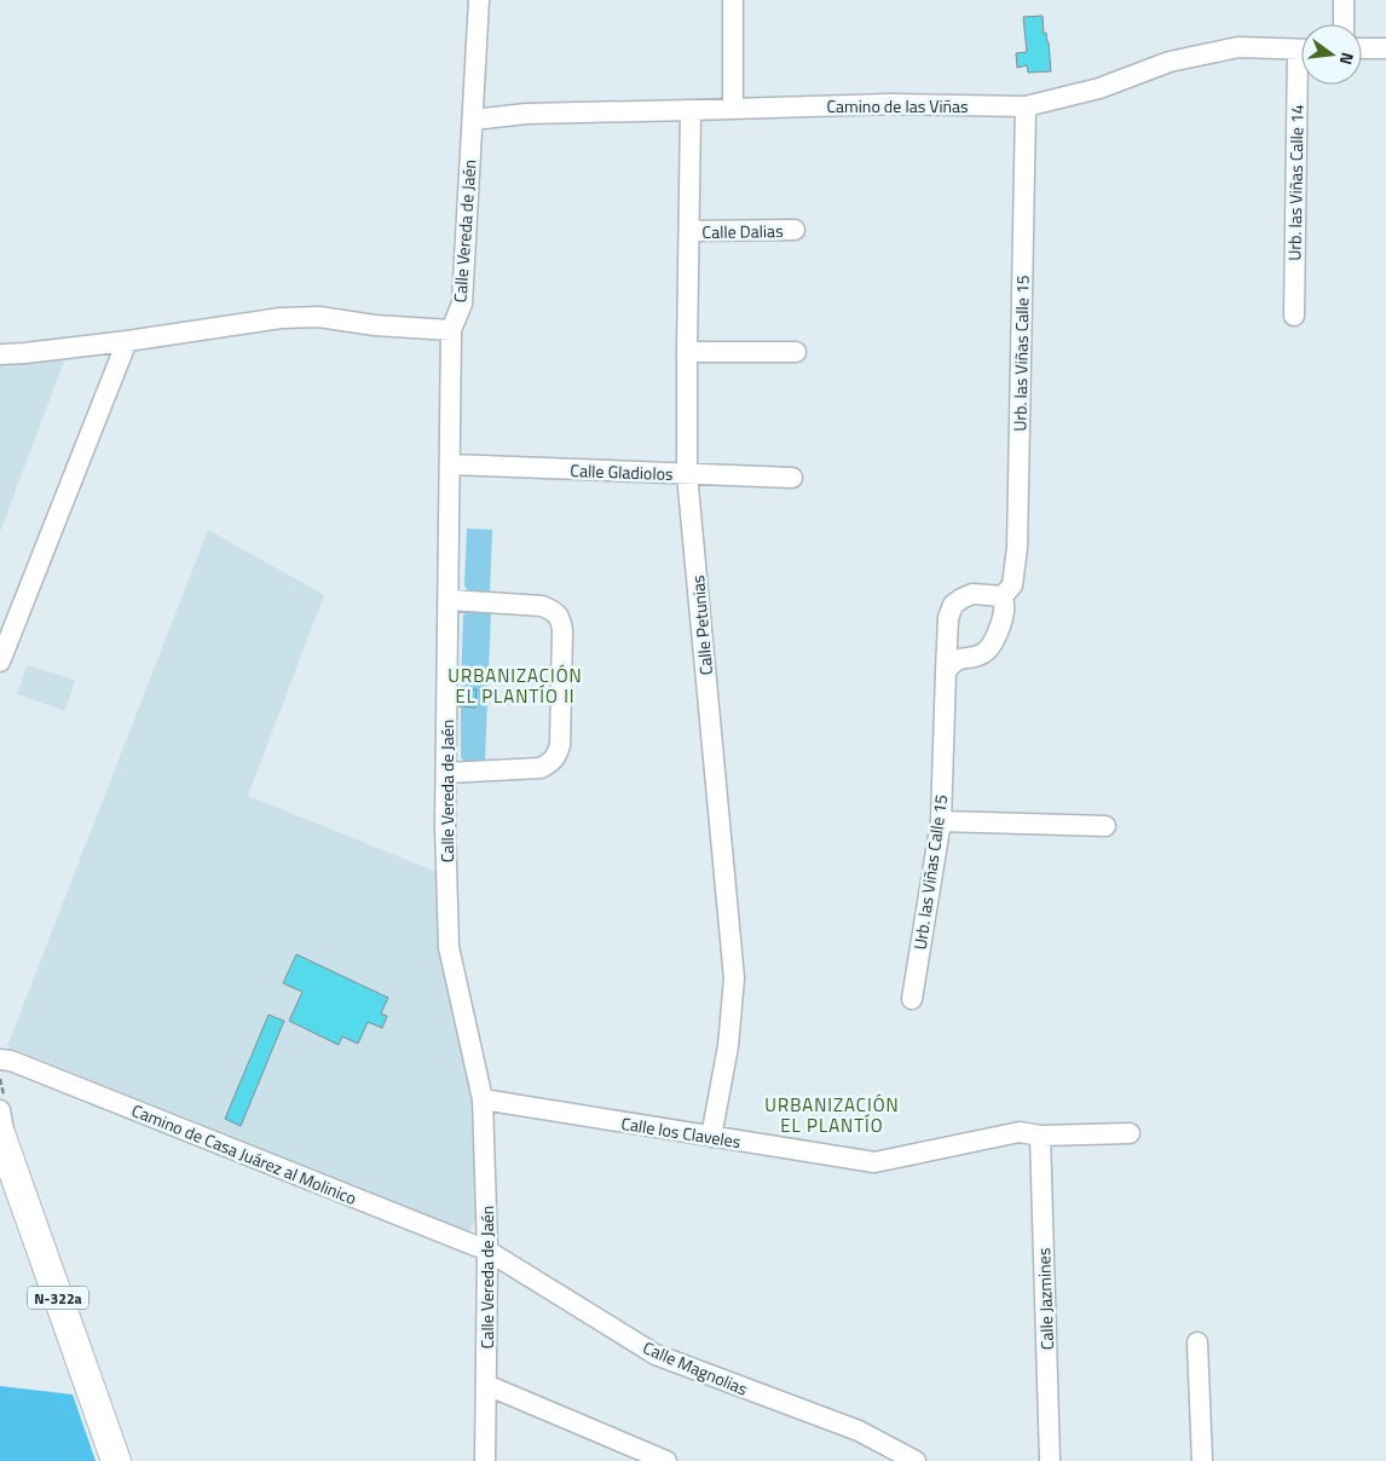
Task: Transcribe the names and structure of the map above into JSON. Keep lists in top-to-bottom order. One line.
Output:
{"streets":{"highway":["N-322a"],"street":["Camino de las Viñas","Urb. las Viñas Calle 14","Calle Vereda de Jaén","Calle Dalias","Urb. las Viñas Calle 15","Calle Gladiolos","Calle Petunias","Calle los Claveles","Camino de Casa Juárez al Molinico","Calle Jazmines","Calle Magnolias"]},"crossings":[["Camino de las Viñas","Calle Vereda de Jaén"],["Camino de las Viñas","Urb. las Viñas Calle 15"],["Camino de las Viñas","Calle Petunias"],["Calle Vereda de Jaén","Calle Gladiolos"],["Calle Vereda de Jaén","Calle los Claveles"],["Calle Vereda de Jaén","Camino de Casa Juárez al Molinico"],["Calle Vereda de Jaén","Calle Magnolias"],["Calle Dalias","Calle Petunias"],["Calle Gladiolos","Calle Petunias"],["Calle Petunias","Calle los Claveles"],["Calle los Claveles","Calle Jazmines"],["Camino de Casa Juárez al Molinico","Calle Magnolias"]],"districts":["URBANIZACIÓN EL PLANTÍO II","URBANIZACIÓN EL PLANTÍO"],"north":"right"}
